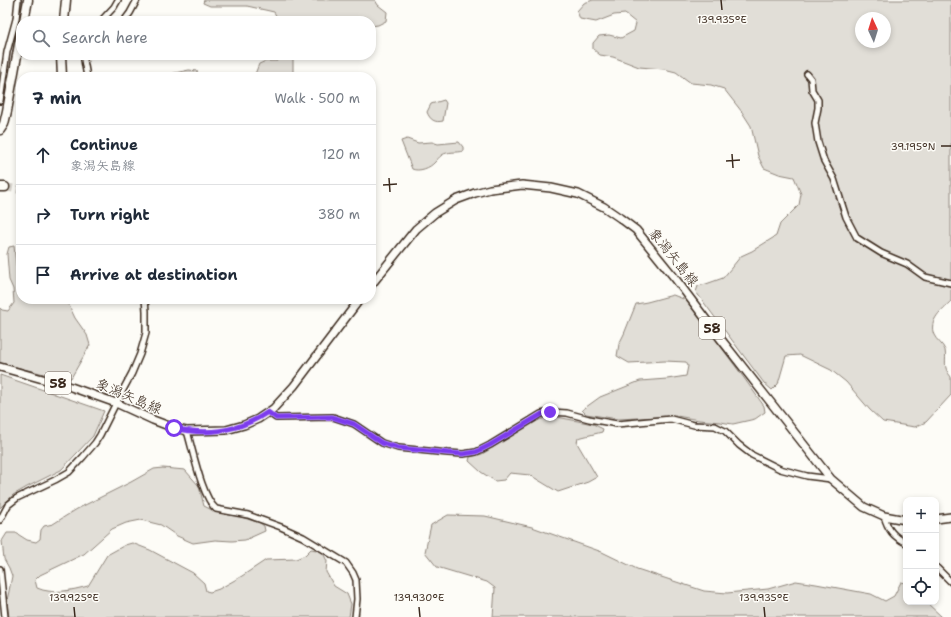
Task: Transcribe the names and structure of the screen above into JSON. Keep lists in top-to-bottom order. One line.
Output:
{"streets":{"main road":["象潟矢島線","58"]},"north":"top","page":{"search":"Search here","heading":["7 min","Walk · 500 m"],"list":[["Continue","象潟矢島線","120 m"],["Turn right","380 m"],"Arrive at destination"],"map_buttons":["+","−"]},"coordinates":["139.935°E","39.195°N","139.925°E","139.930°E"]}
